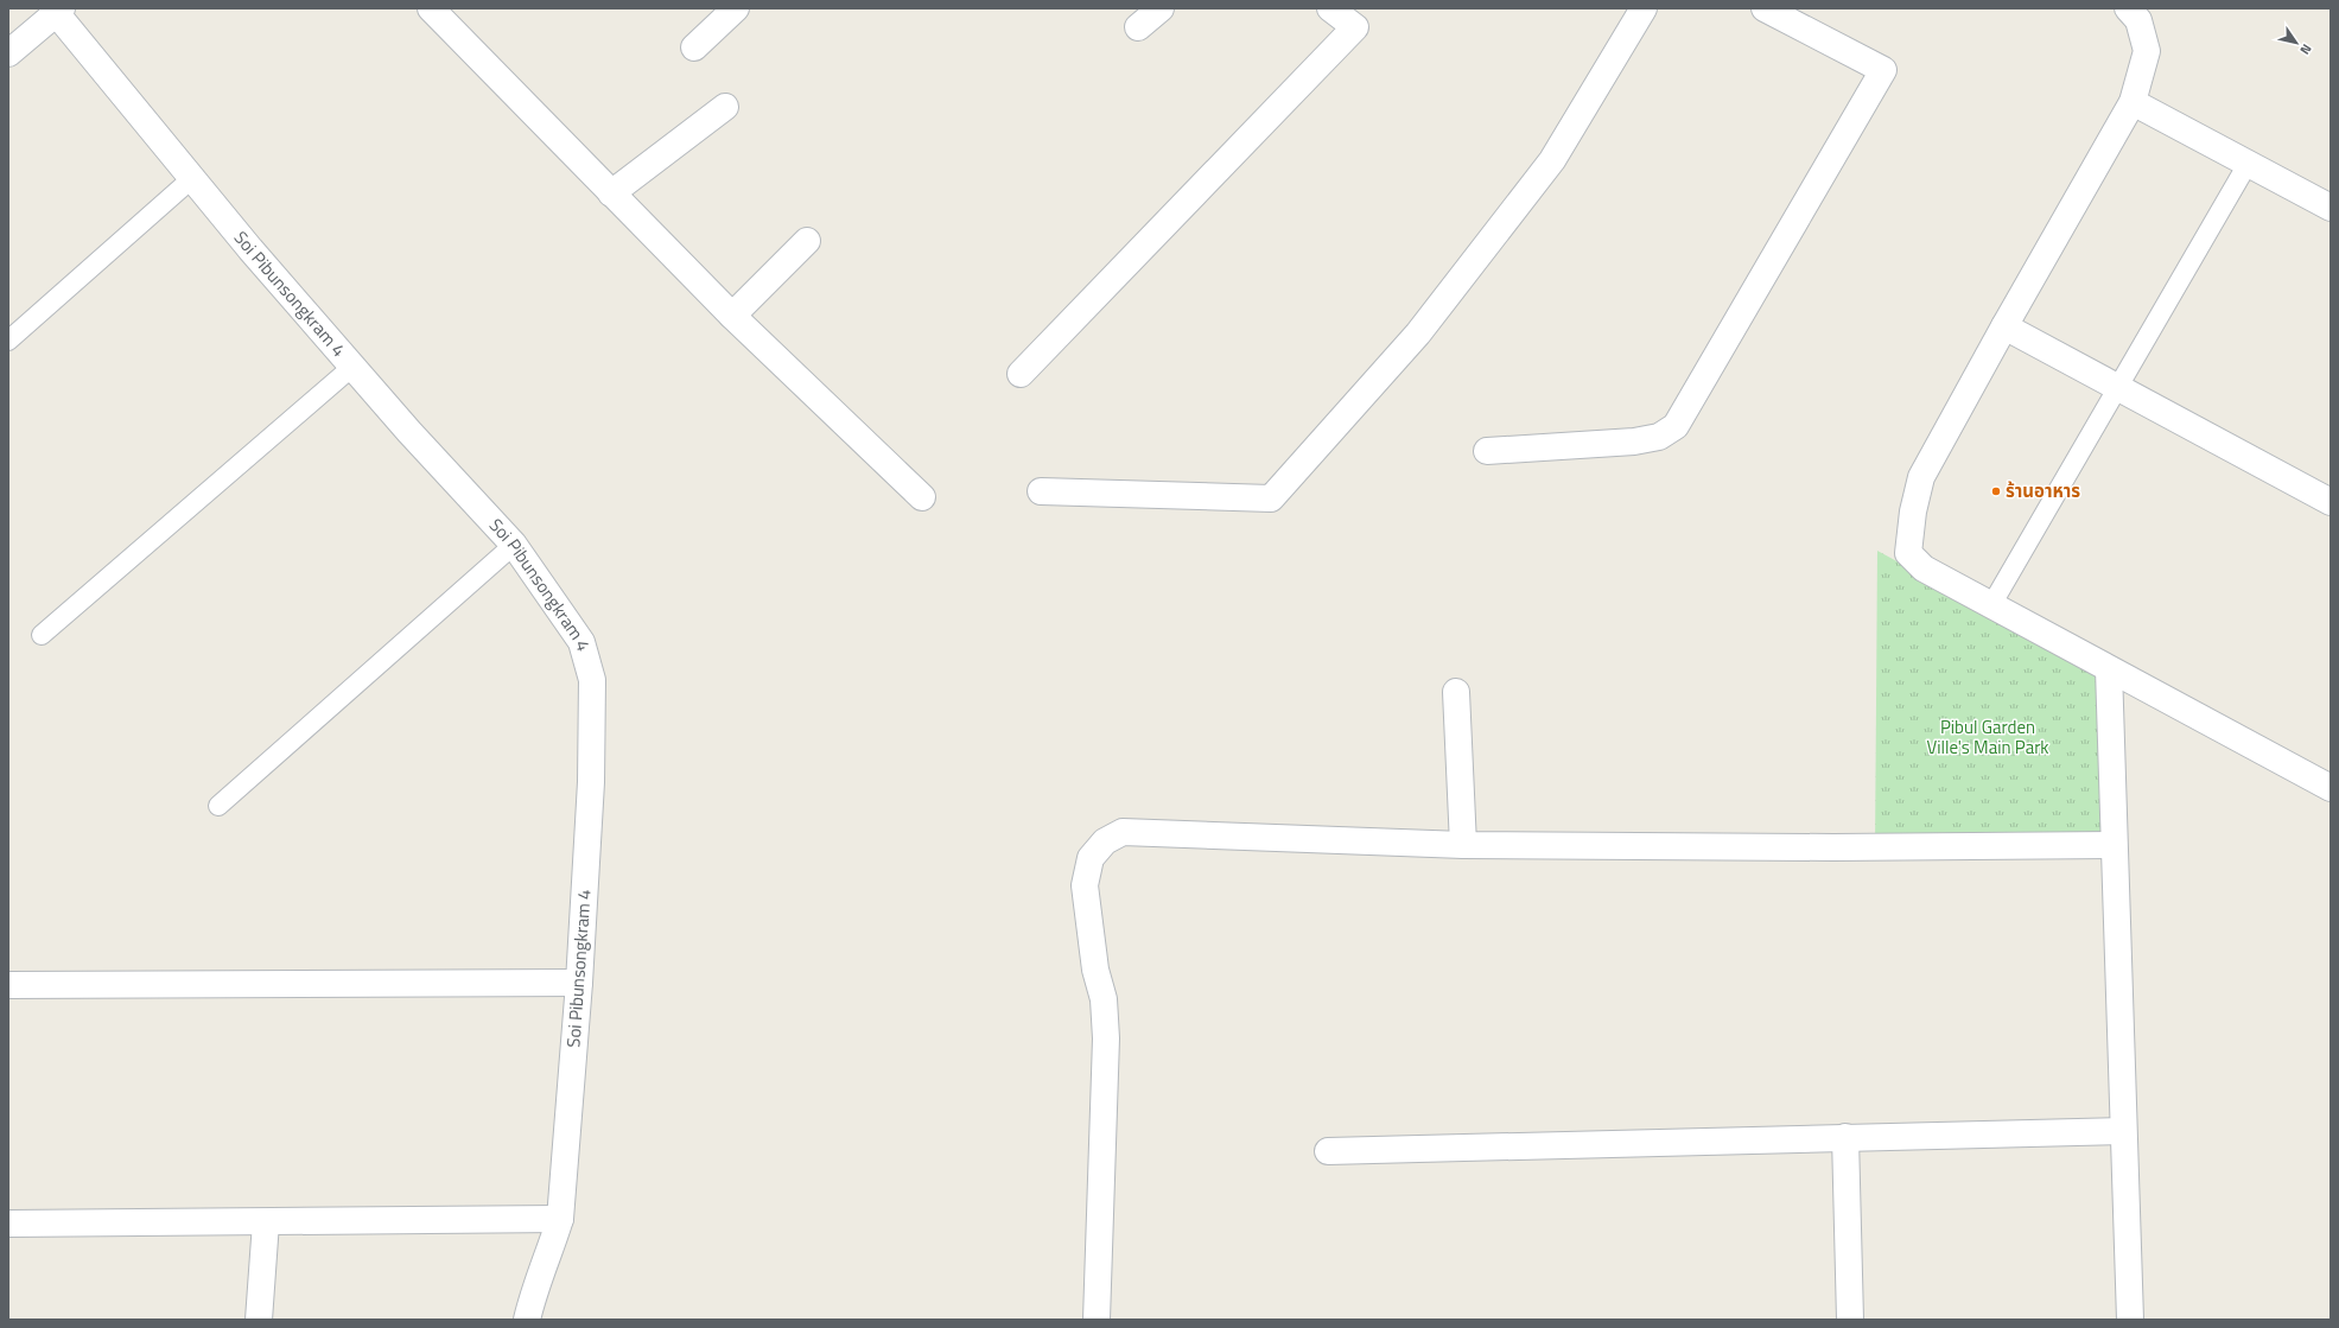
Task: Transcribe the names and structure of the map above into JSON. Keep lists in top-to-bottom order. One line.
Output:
{"streets":{"street":["Soi Pibunsongkram 4"]},"parks":["Pibul Garden Ville's Main Park"],"places":["ร้านอาหาร"],"north":"bottom right"}
